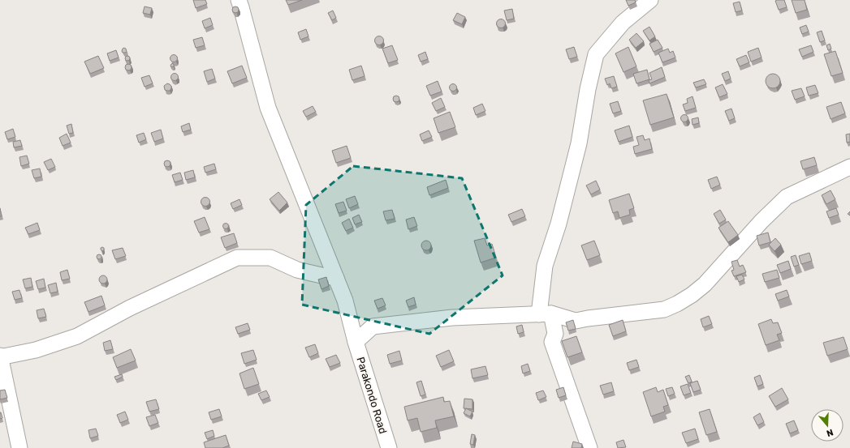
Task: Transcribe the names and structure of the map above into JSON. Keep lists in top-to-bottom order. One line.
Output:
{"streets":{"street":["Parakondo Road"]},"north":"bottom"}
